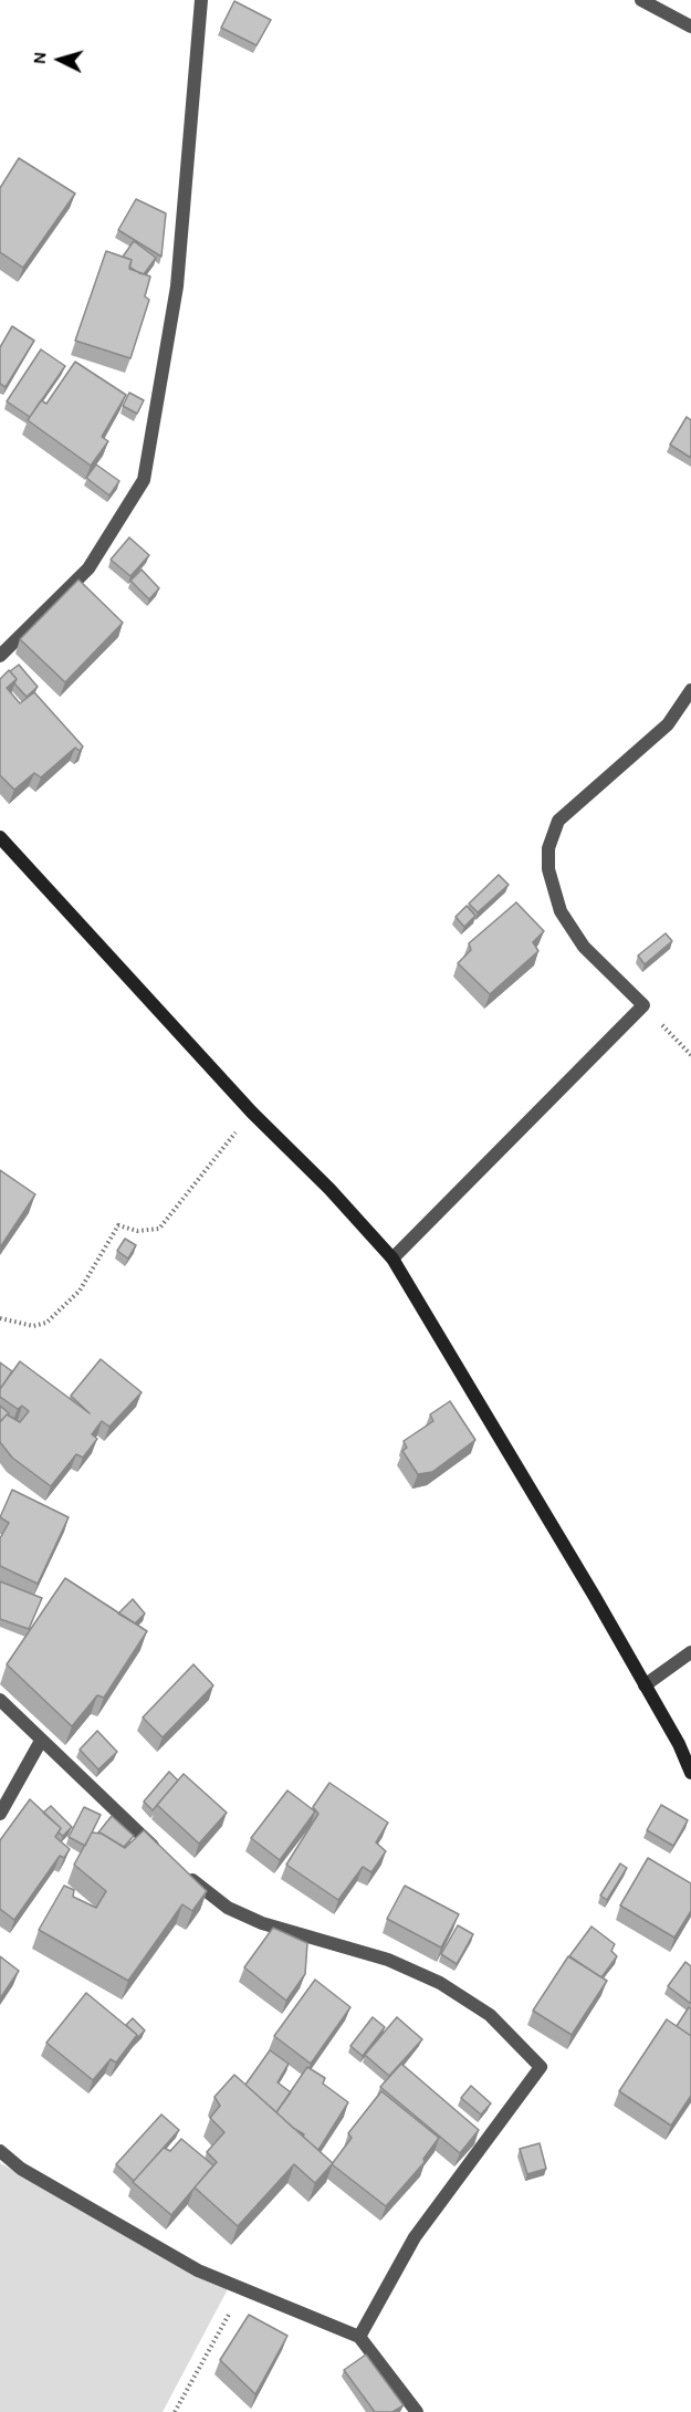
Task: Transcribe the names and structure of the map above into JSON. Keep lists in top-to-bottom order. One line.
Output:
{"north":"left"}
